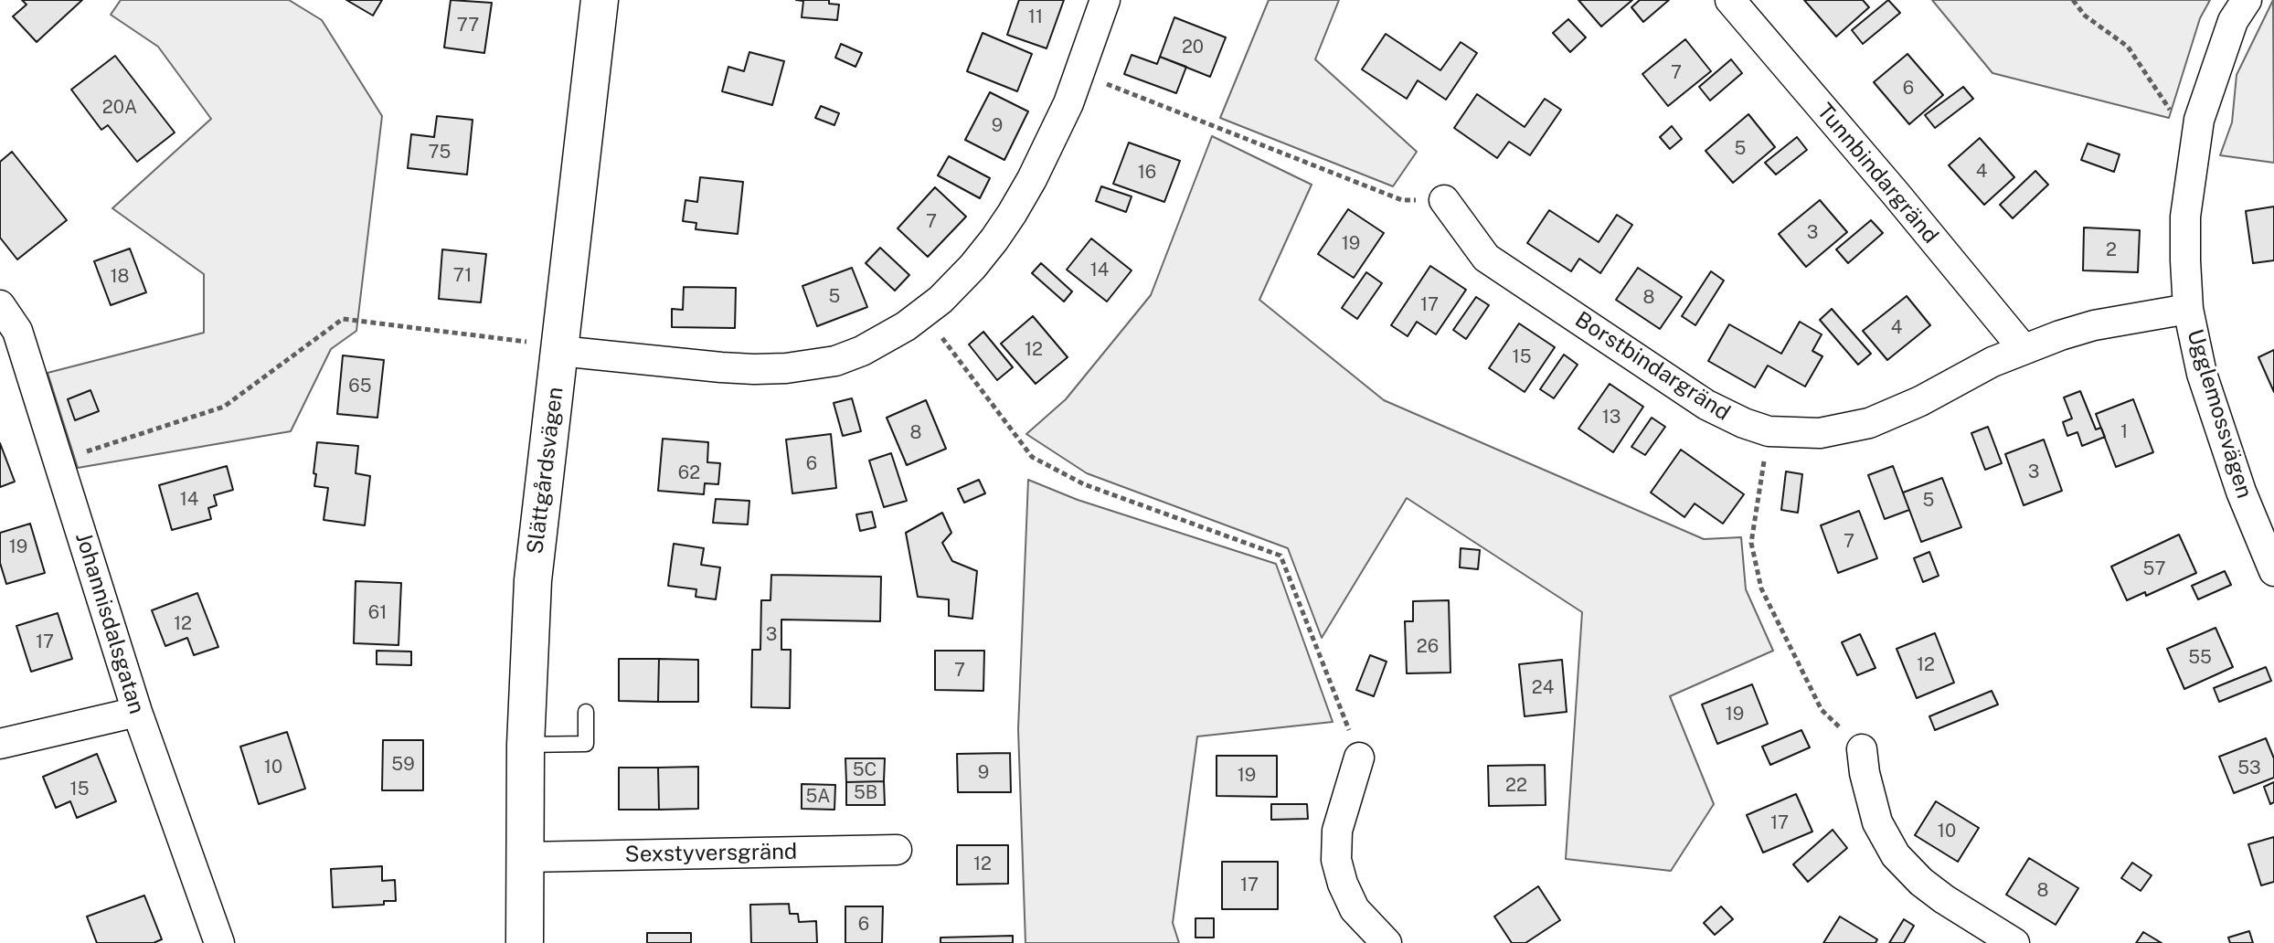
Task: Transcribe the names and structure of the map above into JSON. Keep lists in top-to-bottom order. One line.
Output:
{"streets":{"street":["Tunnbindargränd","Borstbindargränd","Ugglemossvägen","Slättgårdsvägen","Johannisdalsgatan","Sexstyversgränd"]},"crossings":[["Tunnbindargränd","Borstbindargränd"],["Borstbindargränd","Ugglemossvägen"],["Slättgårdsvägen","Sexstyversgränd"]],"house_numbers":["11","77","20","7","6","20A","9","5","75","4","16","7","3","19","2","14","71","18","5","8","17","4","12","15","65","13","1","8","6","3","62","14","5","7","19","57","61","12","3","17","26","55","12","7","24","19","59","10","53","5C","9","19","22","15","5B","5A","17","10","12","17","8","6"]}
